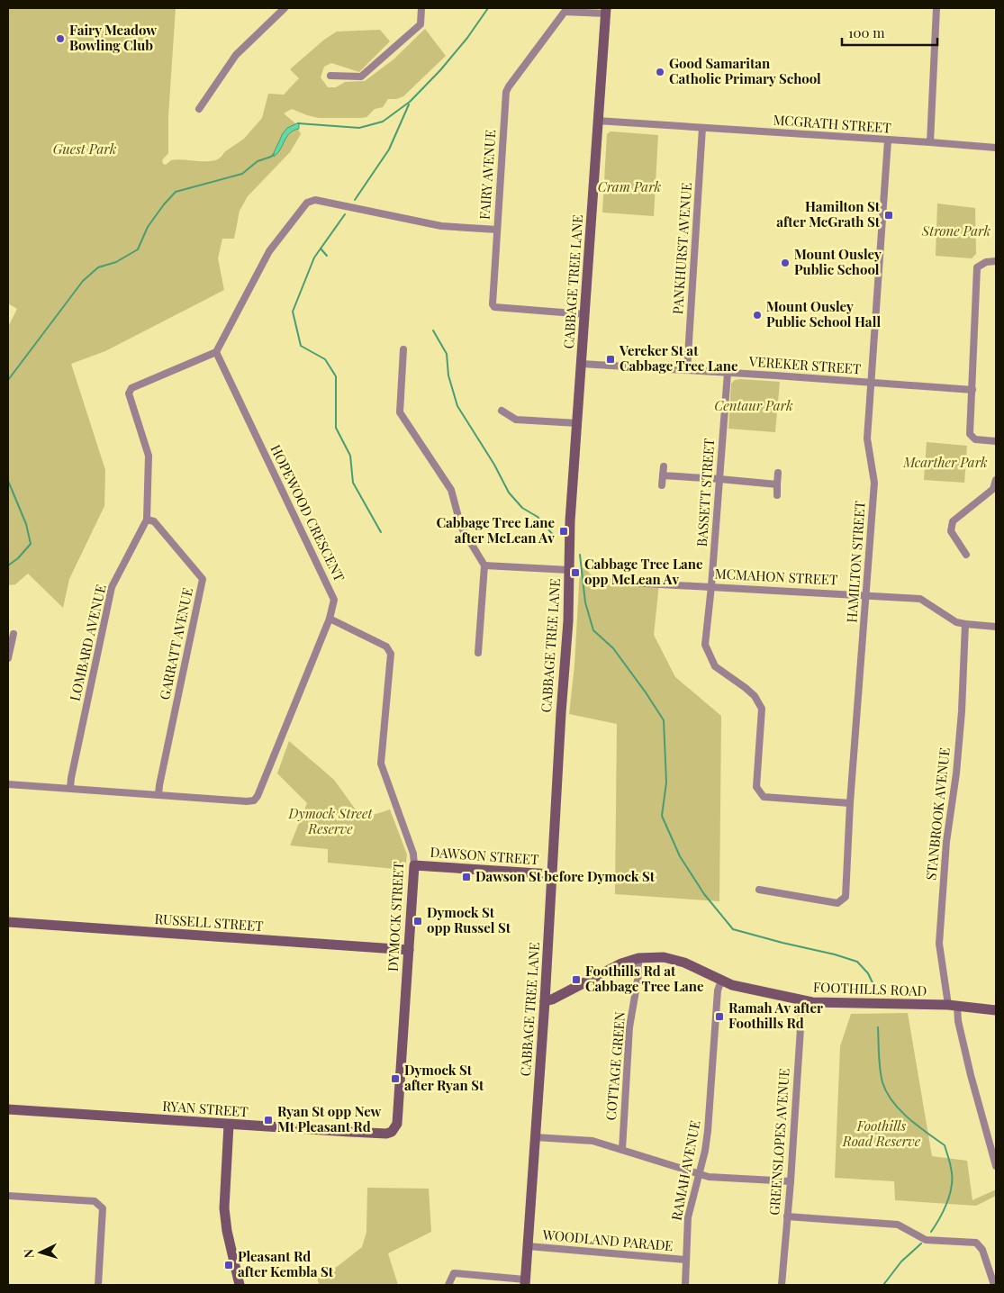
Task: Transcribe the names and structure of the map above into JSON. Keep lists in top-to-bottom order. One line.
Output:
{"streets":{"main road":["CABBAGE TREE LANE","DAWSON STREET","DYMOCK STREET","RUSSELL STREET","FOOTHILLS ROAD","RYAN STREET"],"street":["MCGRATH STREET","FAIRY AVENUE","PANKHURST AVENUE","VEREKER STREET","BASSETT STREET","HOPEWOOD CRESCENT","HAMILTON STREET","MCMAHON STREET","LOMBARD AVENUE","GARRATT AVENUE","STANBROOK AVENUE","COTTAGE GREEN","GREENSLOPES AVENUE","RAMAH AVENUE","WOODLAND PARADE"]},"crossings":[["MCGRATH STREET","PANKHURST AVENUE"],["MCGRATH STREET","CABBAGE TREE LANE"],["MCGRATH STREET","HAMILTON STREET"],["FAIRY AVENUE","CABBAGE TREE LANE"],["PANKHURST AVENUE","VEREKER STREET"],["CABBAGE TREE LANE","VEREKER STREET"],["CABBAGE TREE LANE","DAWSON STREET"],["CABBAGE TREE LANE","FOOTHILLS ROAD"],["CABBAGE TREE LANE","WOODLAND PARADE"],["VEREKER STREET","BASSETT STREET"],["VEREKER STREET","HAMILTON STREET"],["BASSETT STREET","HAMILTON STREET"],["BASSETT STREET","MCMAHON STREET"],["HOPEWOOD CRESCENT","LOMBARD AVENUE"],["HOPEWOOD CRESCENT","GARRATT AVENUE"],["HOPEWOOD CRESCENT","DYMOCK STREET"],["HAMILTON STREET","MCMAHON STREET"],["MCMAHON STREET","STANBROOK AVENUE"],["LOMBARD AVENUE","GARRATT AVENUE"],["STANBROOK AVENUE","FOOTHILLS ROAD"],["DAWSON STREET","DYMOCK STREET"],["DYMOCK STREET","RUSSELL STREET"],["DYMOCK STREET","RYAN STREET"],["FOOTHILLS ROAD","COTTAGE GREEN"],["FOOTHILLS ROAD","GREENSLOPES AVENUE"],["FOOTHILLS ROAD","RAMAH AVENUE"],["RAMAH AVENUE","WOODLAND PARADE"]],"parks":["Guest Park","Cram Park","Strone Park","Centaur Park","Mcarther Park","Dymock Street Reserve","Foothills Road Reserve"],"places":{"other":["Fairy Meadow Bowling Club","Good Samaritan Catholic Primary School","Mount Ousley Public School","Mount Ousley Public School Hall"],"transit":["Hamilton St after McGrath St","Vereker St at Cabbage Tree Lane","Cabbage Tree Lane after McLean Av","Cabbage Tree Lane opp McLean Av","Dawson St before Dymock St","Dymock St opp Russel St","Foothills Rd at Cabbage Tree Lane","Ramah Av after Foothills Rd","Dymock St after Ryan St","Ryan St opp New Mt Pleasant Rd","Pleasant Rd after Kembla St"]},"scale_bar":"100 m","north":"left"}
